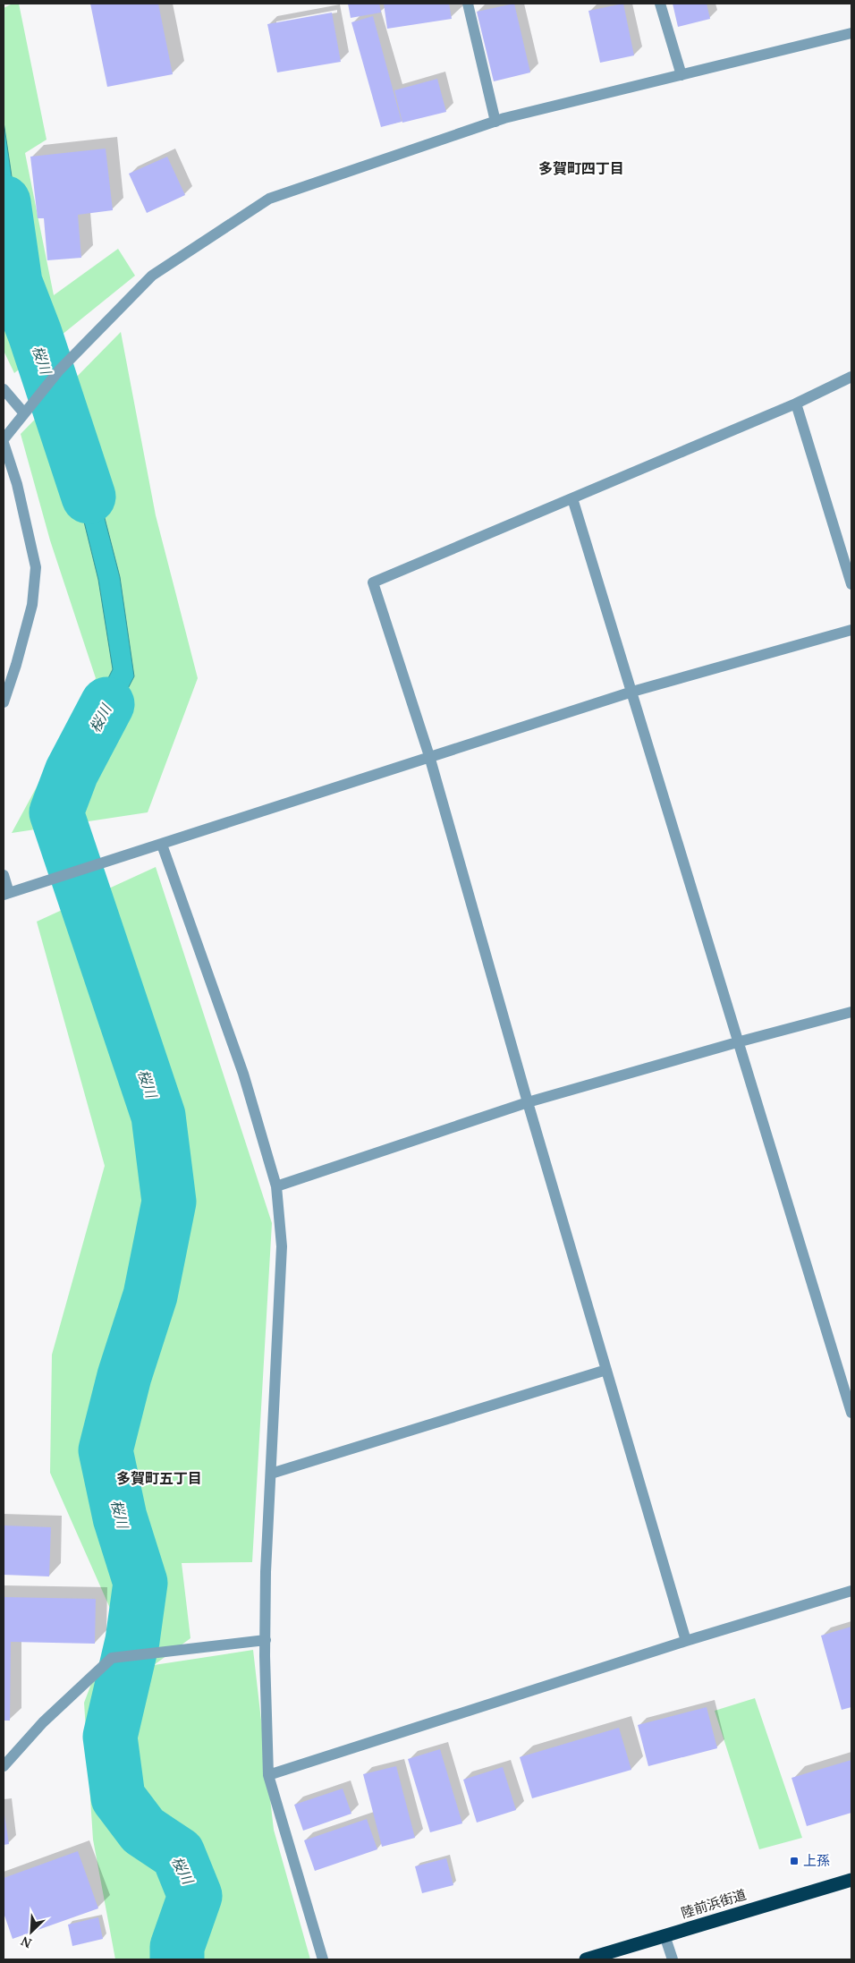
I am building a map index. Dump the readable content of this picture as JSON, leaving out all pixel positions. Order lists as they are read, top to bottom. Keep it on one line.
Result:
{"streets":{"highway":["陸前浜街道"]},"districts":["多賀町四丁目","多賀町五丁目"],"water":["桜川"],"places":{"transit":["上孫"]},"north":"bottom left"}
